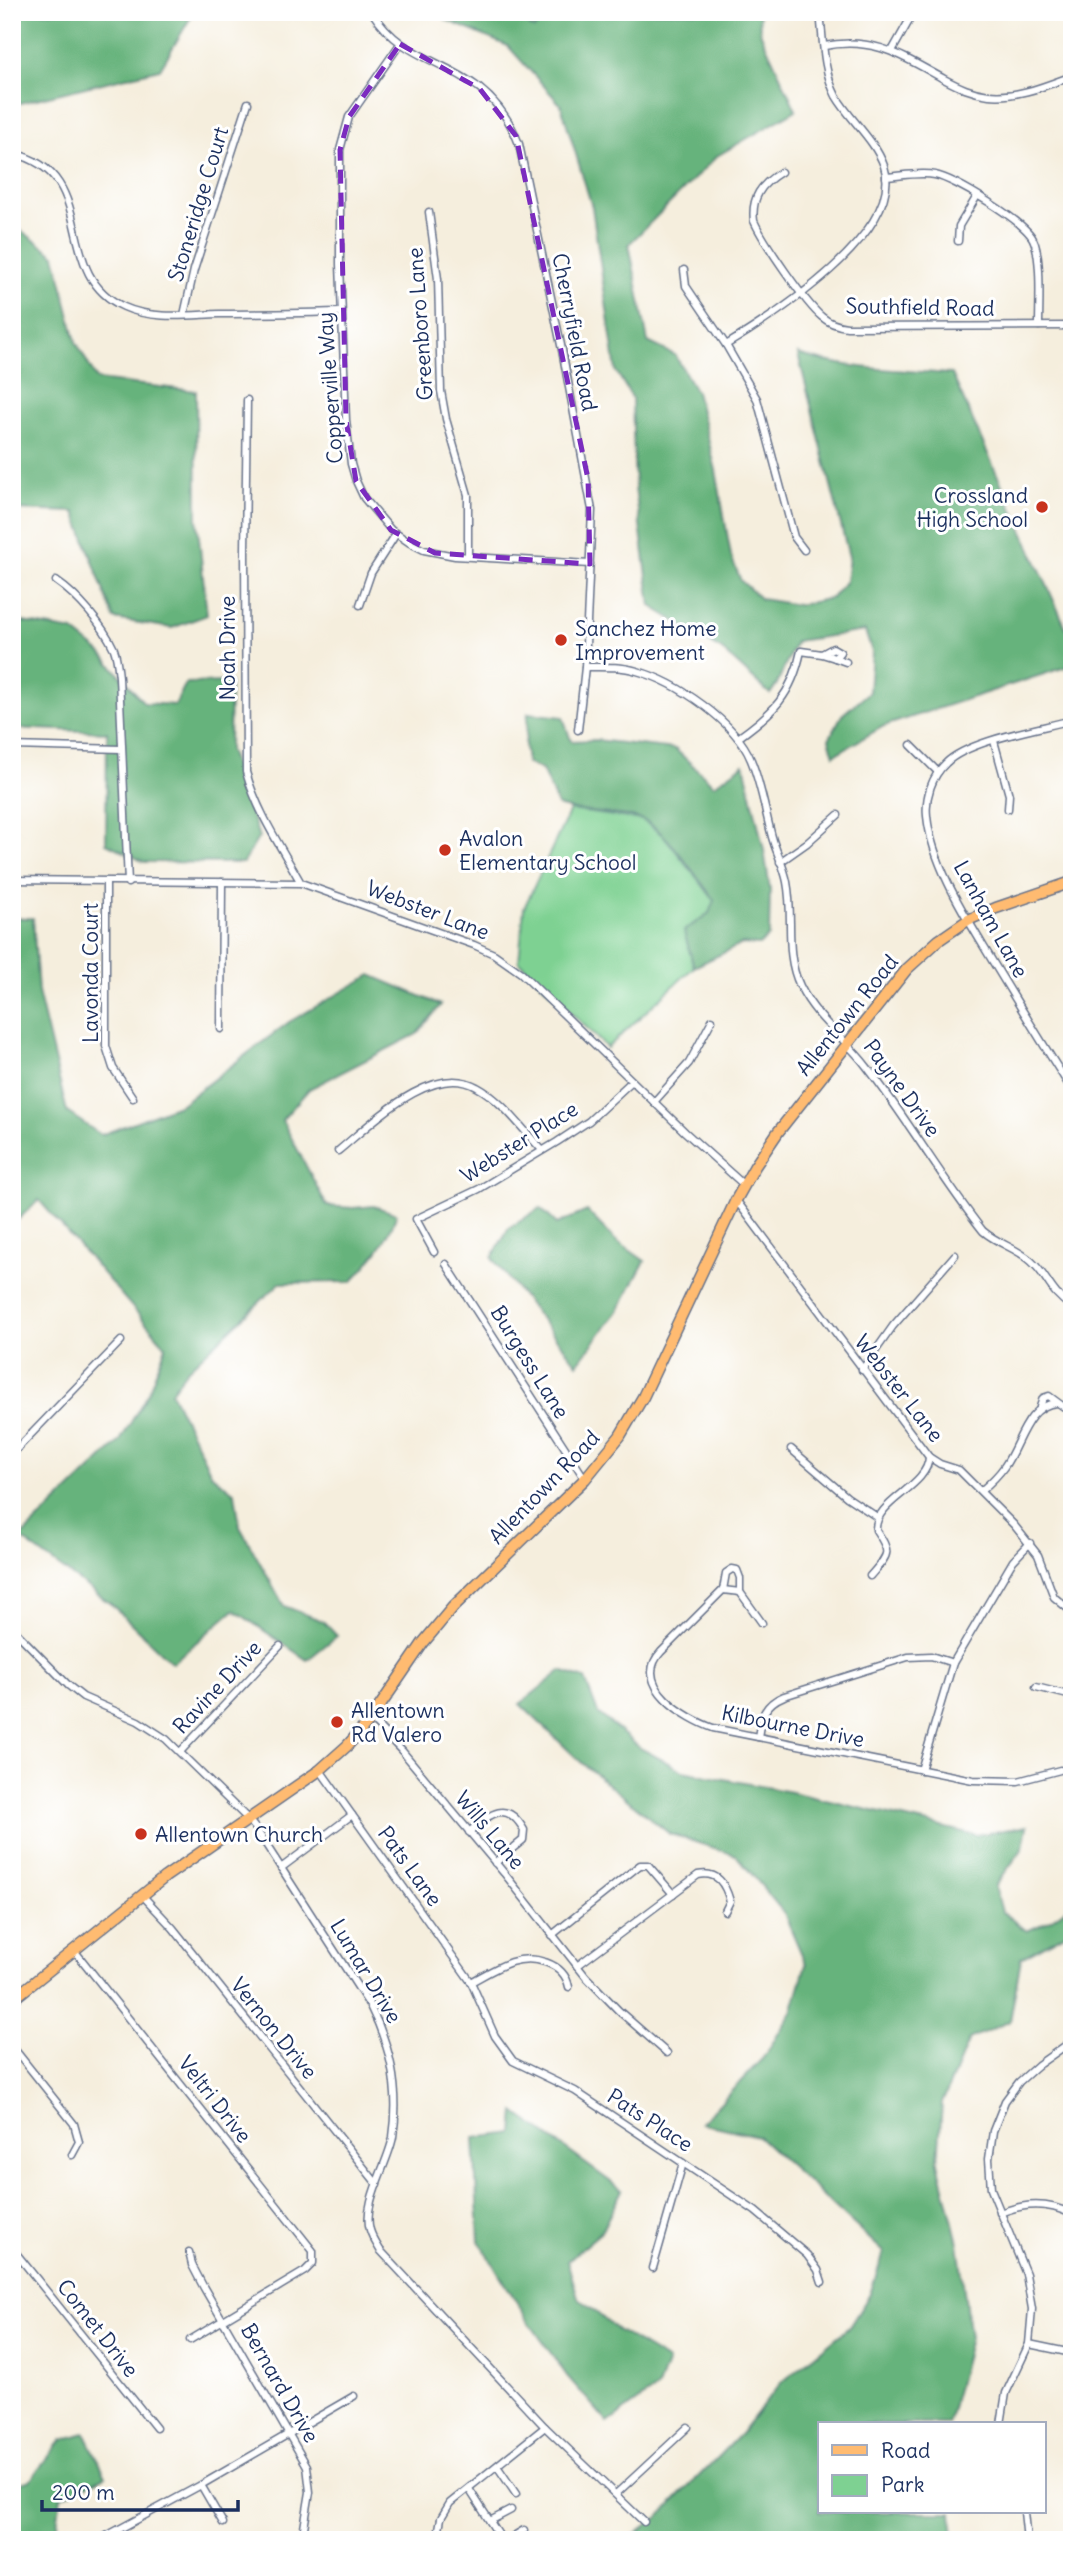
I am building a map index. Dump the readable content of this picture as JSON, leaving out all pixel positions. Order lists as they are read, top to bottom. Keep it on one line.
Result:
{"streets":{"main road":["Allentown Road"],"street":["Stoneridge Court","Southfield Road","Greenboro Lane","Cherryfield Road","Copperville Way","Noah Drive","Webster Lane","Lanham Lane","Lavonda Court","Payne Drive","Webster Place","Burgess Lane","Ravine Drive","Kilbourne Drive","Wills Lane","Pats Lane","Lumar Drive","Vernon Drive","Veltri Drive","Pats Place","Comet Drive","Bernard Drive"]},"crossings":[["Greenboro Lane","Copperville Way"],["Cherryfield Road","Copperville Way"],["Cherryfield Road","Payne Drive"],["Noah Drive","Webster Lane"],["Webster Lane","Lavonda Court"],["Webster Lane","Allentown Road"],["Webster Lane","Webster Place"],["Lanham Lane","Allentown Road"],["Allentown Road","Payne Drive"],["Allentown Road","Burgess Lane"],["Allentown Road","Wills Lane"],["Allentown Road","Pats Lane"],["Allentown Road","Lumar Drive"],["Allentown Road","Vernon Drive"],["Allentown Road","Veltri Drive"],["Ravine Drive","Lumar Drive"],["Pats Lane","Pats Place"],["Lumar Drive","Vernon Drive"],["Veltri Drive","Bernard Drive"]],"places":["Crossland High School","Sanchez Home Improvement","Avalon Elementary School","Allentown Rd Valero","Allentown Church"],"legend":["Road","Park"],"scale_bar":"200 m"}
